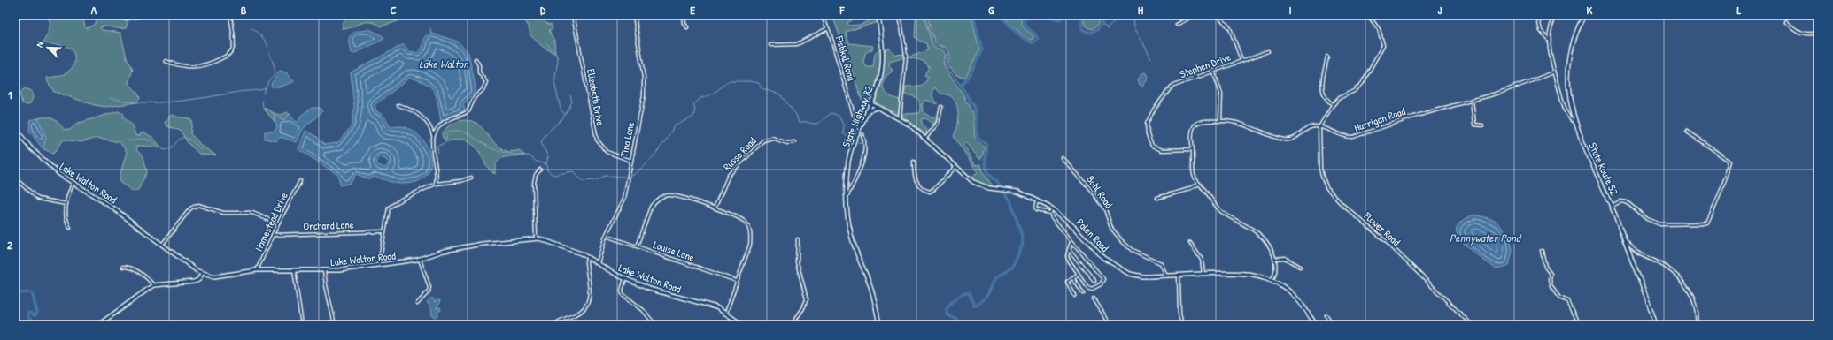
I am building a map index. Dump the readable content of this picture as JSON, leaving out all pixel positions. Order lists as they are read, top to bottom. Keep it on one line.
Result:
{"streets":{"street":["Fishkill Road","Stephen Drive","Elizabeth Drive","State Highway 82","Harrigan Road","Tina Lane","Russo Road","State Route 52","Lake Walton Road","Bohl Road","Homestead Drive","Orchard Lane","Flower Road","Palen Road","Louise Lane"]},"crossings":[["Fishkill Road","State Highway 82"],["Elizabeth Drive","Tina Lane"],["State Highway 82","Palen Road"],["Harrigan Road","Flower Road"],["Tina Lane","Lake Walton Road"],["Tina Lane","Louise Lane"],["Lake Walton Road","Homestead Drive"],["Bohl Road","Palen Road"],["Homestead Drive","Orchard Lane"]],"water":["Lake Walton","Pennywater Pond"],"north":"top left","grid":{"columns":["A","B","C","D","E","F","G","H","I","J","K","L"],"rows":["1","2"]}}
